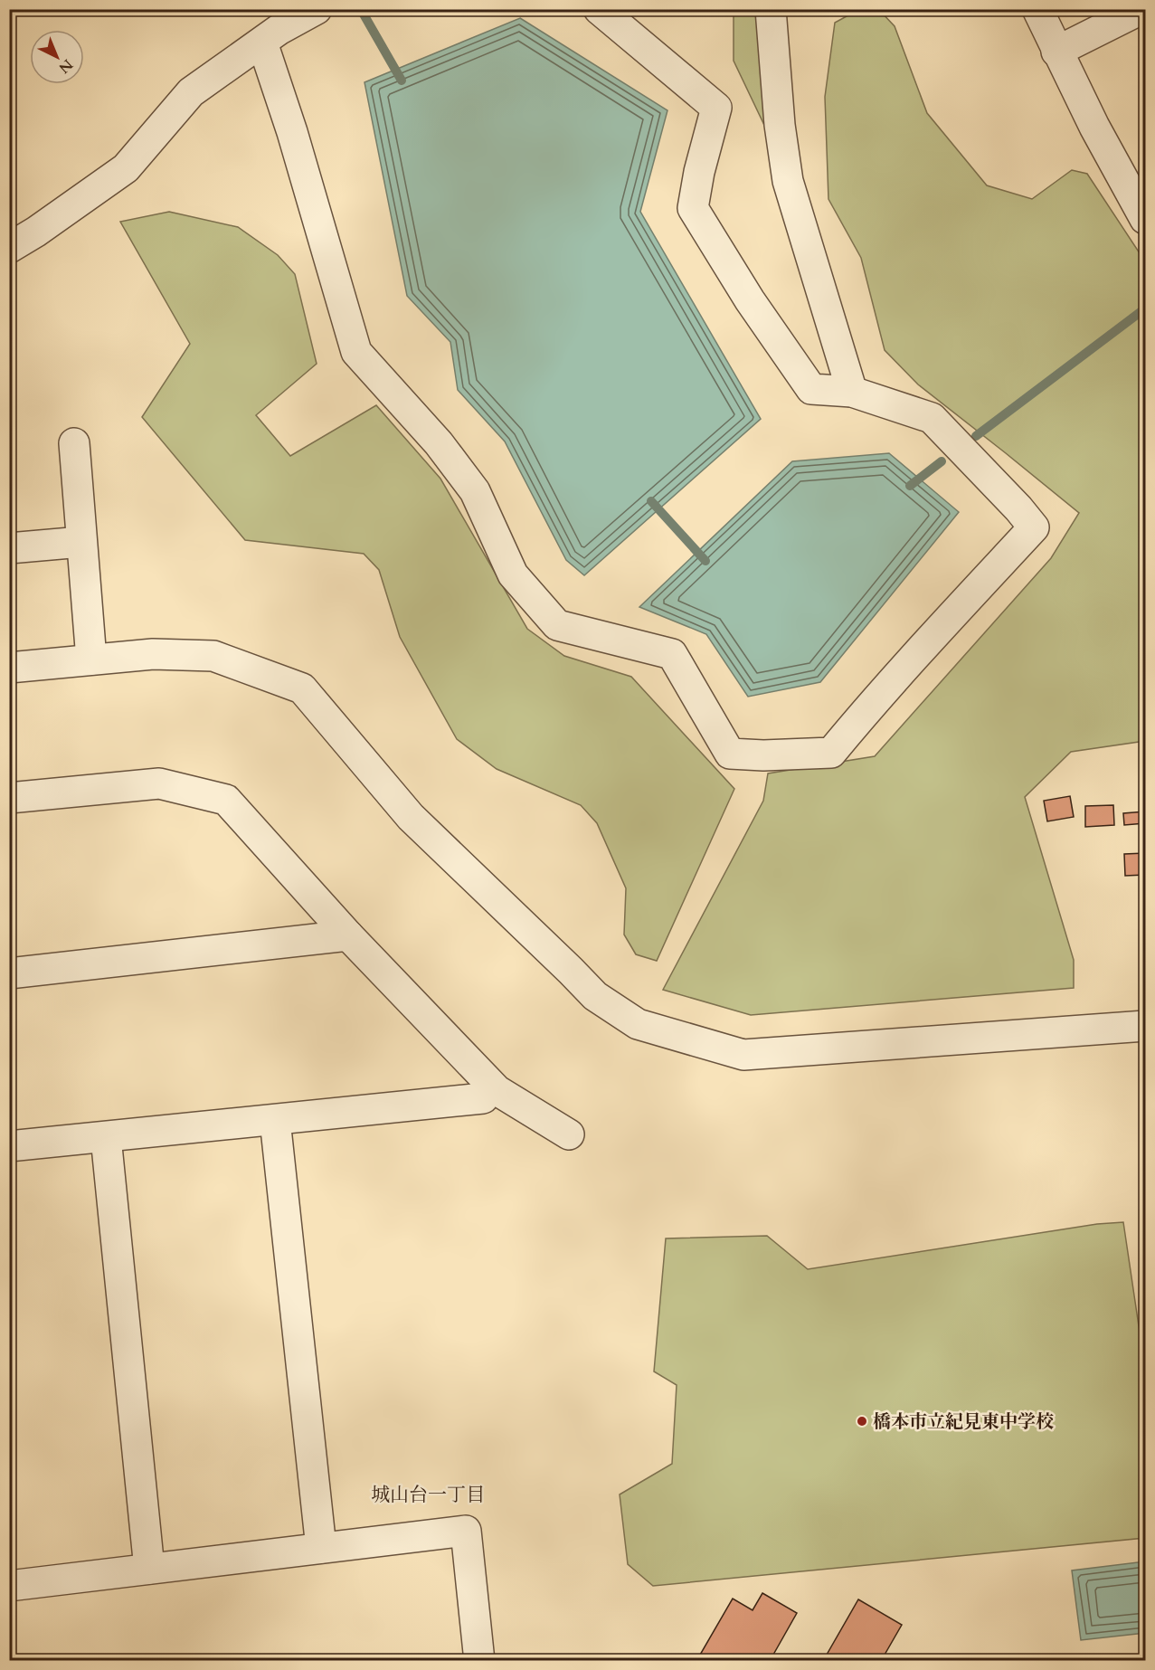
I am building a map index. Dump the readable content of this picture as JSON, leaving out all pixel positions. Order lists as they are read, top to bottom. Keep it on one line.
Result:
{"districts":["城山台一丁目"],"places":["橋本市立紀見東中学校"],"north":"bottom right"}
